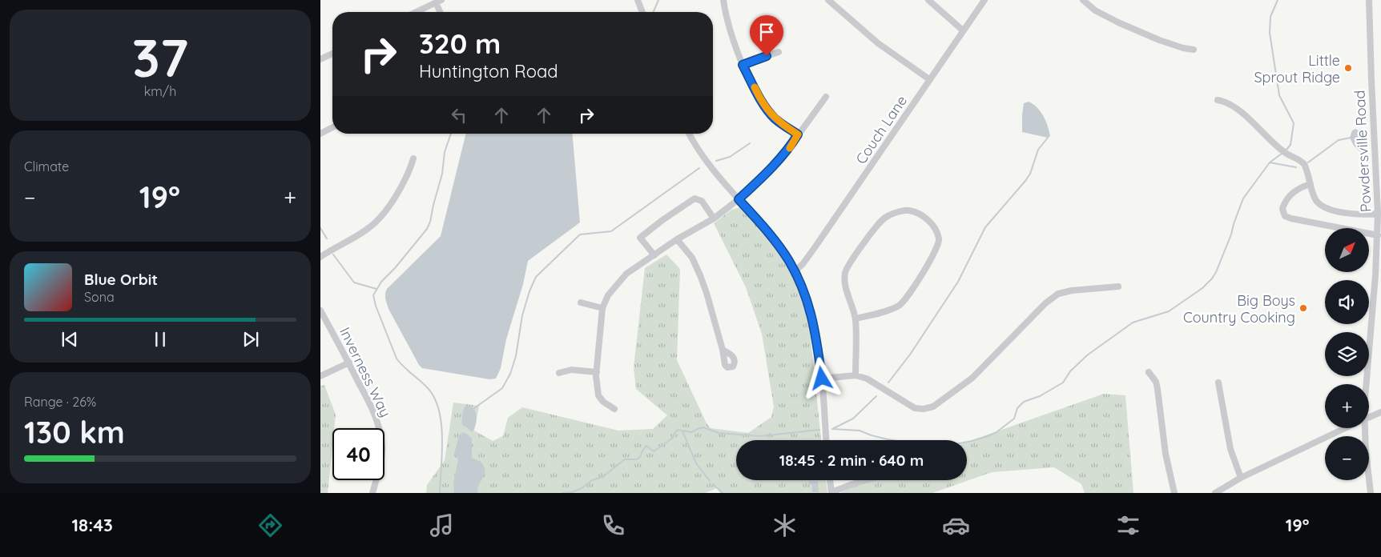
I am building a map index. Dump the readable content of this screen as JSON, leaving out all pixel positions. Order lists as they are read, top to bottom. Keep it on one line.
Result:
{"streets":{"street":["Couch Lane","Powdersville Road","Inverness Way"]},"places":["Little Sprout Ridge","Big Boys Country Cooking"],"north":"top right","page":{"tile":[["37","km/h"],"Climate",["Range · 26%","130 km"]],"turn":["320 m","Huntington Road"],"heat":["−","19°","+"],"map_buttons":["+","−"],"song":["Blue Orbit","Sona"],"limit":"40","trip":"18:45 · 2 min · 640 m","tabs":["18:43","19°"]}}
